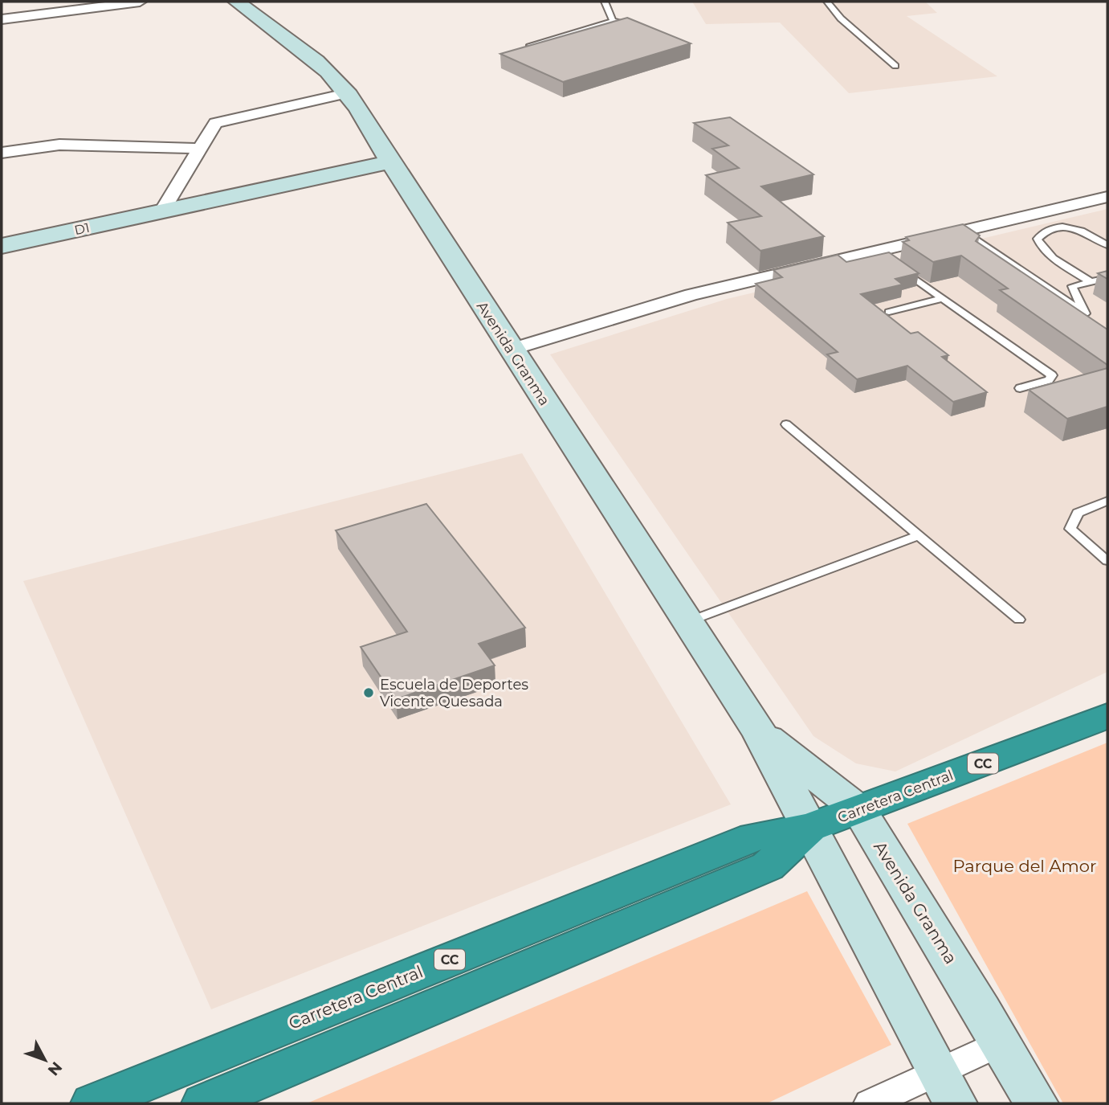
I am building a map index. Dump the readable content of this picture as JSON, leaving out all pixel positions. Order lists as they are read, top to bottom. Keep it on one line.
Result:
{"streets":{"highway":["CC","Carretera Central"],"main road":["D1","Avenida Granma"]},"crossings":[["D1","Avenida Granma"],["Avenida Granma","Carretera Central"]],"parks":["Parque del Amor"],"places":["Escuela de Deportes Vicente Quesada"],"north":"bottom right"}
